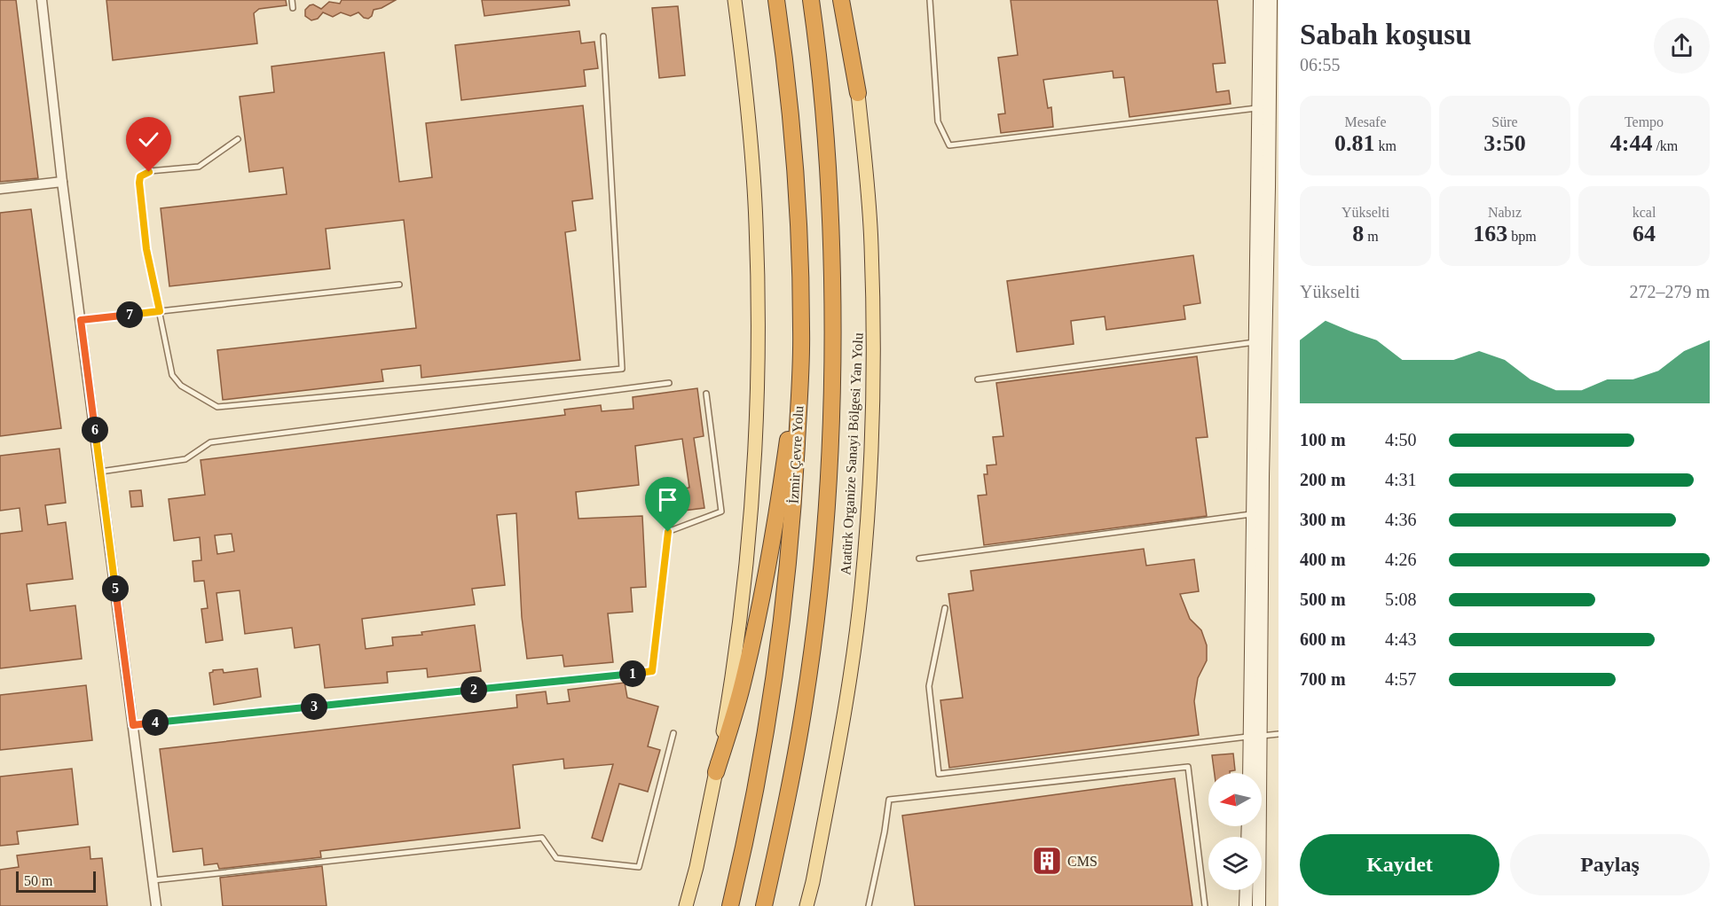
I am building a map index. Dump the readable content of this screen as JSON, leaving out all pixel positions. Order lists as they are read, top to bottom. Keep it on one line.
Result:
{"streets":{"highway":["İzmir Çevre Yolu"],"main road":["Atatürk Organize Sanayi Bölgesi Yan Yolu"]},"places":{"building":["CMS"]},"scale_bar":"50 m","north":"left","page":{"heading":["Sabah koşusu","06:55"],"stats":[["Mesafe","0.81 km"],["Süre","3:50"],["Tempo","4:44 /km"],["Yükselti","8 m"],["Nabız","163 bpm"],["kcal","64"]],"chart":["Yükselti","272–279 m"],"pins":["7","6","5","1","2","3","4"],"list":[{"name":"100 m","note":"4:50"},{"name":"200 m","note":"4:31"},{"name":"300 m","note":"4:36"},{"name":"400 m","note":"4:26"},{"name":"500 m","note":"5:08"},{"name":"600 m","note":"4:43"},{"name":"700 m","note":"4:57"}],"buttons":["Kaydet","Paylaş"],"scale":"50 m"}}
